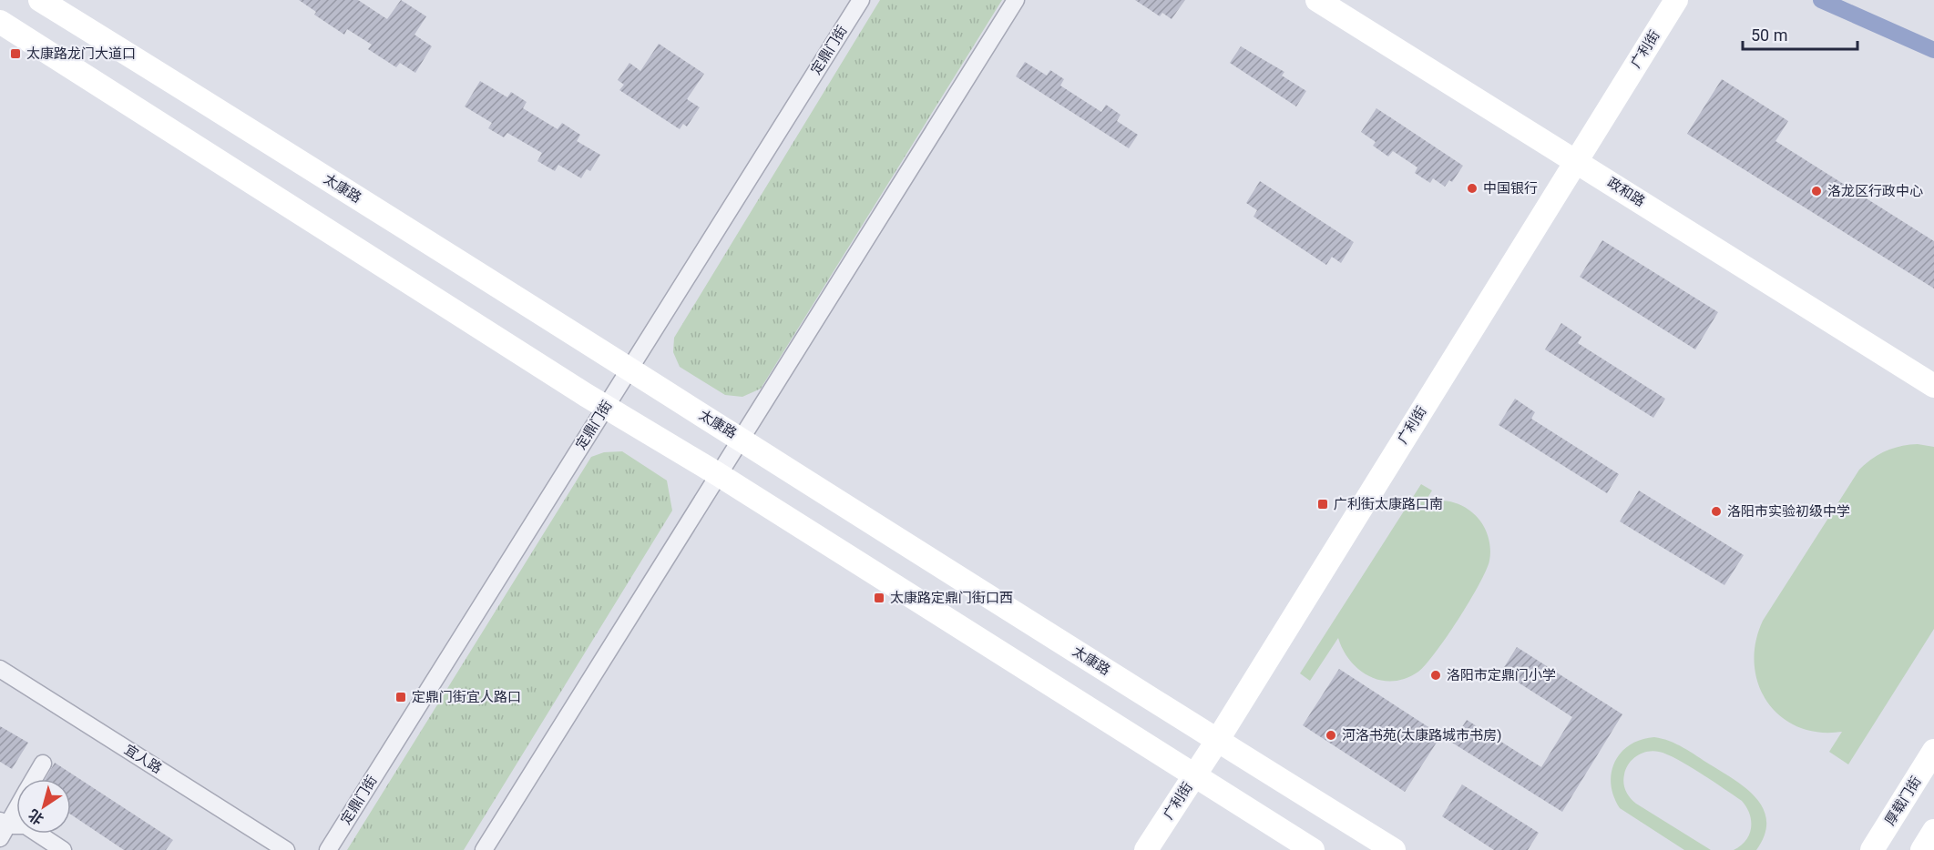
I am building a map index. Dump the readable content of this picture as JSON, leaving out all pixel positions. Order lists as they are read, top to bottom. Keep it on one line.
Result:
{"streets":{"main road":["广利街","太康路","政和路","厚载门街"],"street":["定鼎门街","宜人路"]},"crossings":[["广利街","太康路"],["广利街","政和路"],["定鼎门街","太康路"]],"places":{"transit":["太康路龙门大道口","广利街太康路口南","太康路定鼎门街口西","定鼎门街宜人路口"],"other":["中国银行","洛龙区行政中心","洛阳市实验初级中学","洛阳市定鼎门小学","河洛书苑(太康路城市书房)"]},"scale_bar":"50 m","north":"bottom left"}
